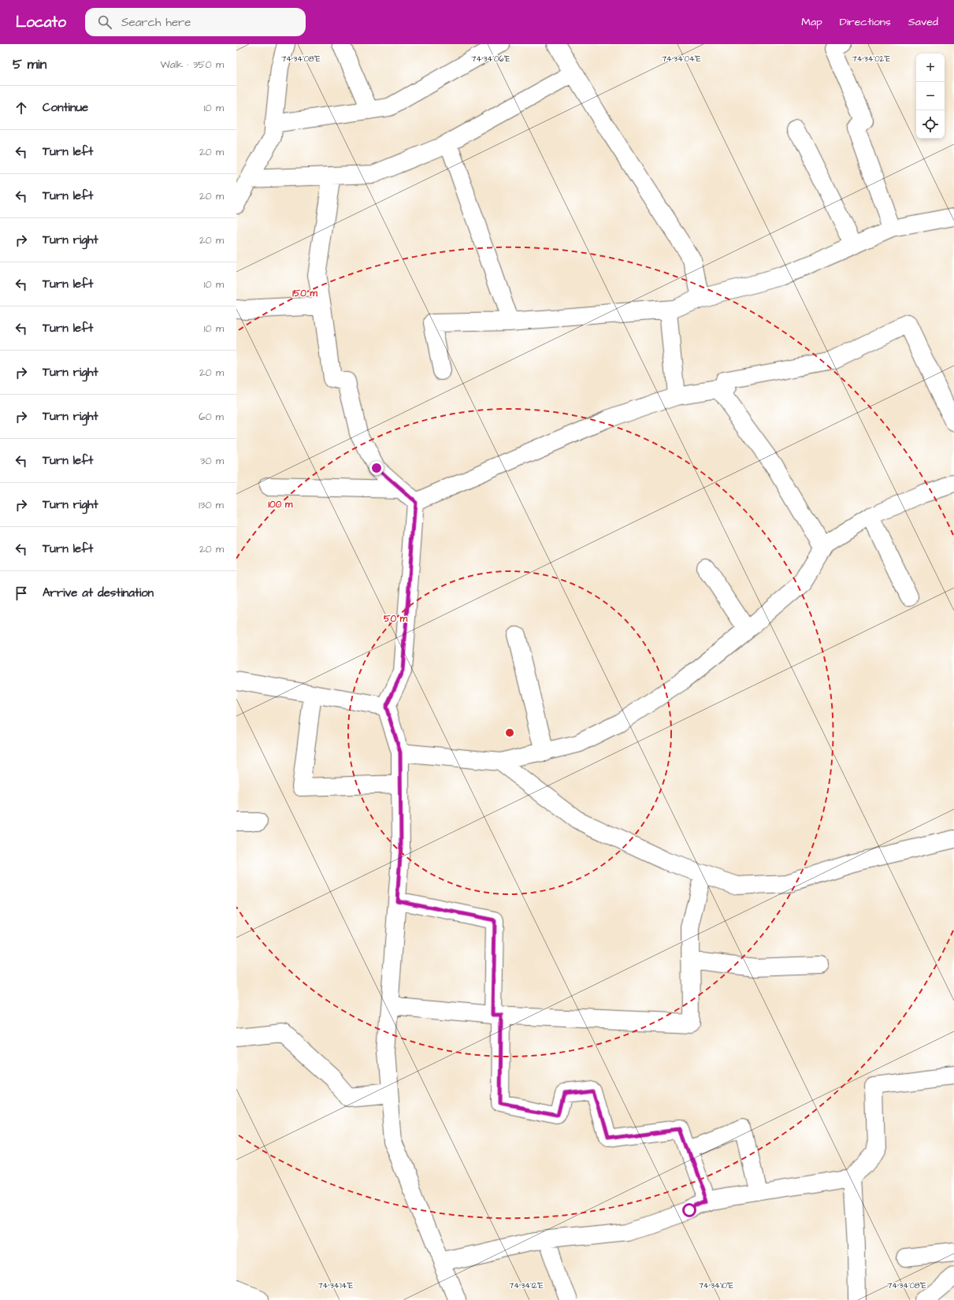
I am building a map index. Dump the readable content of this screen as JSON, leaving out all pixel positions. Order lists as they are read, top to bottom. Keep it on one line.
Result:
{"page":{"header":"Locato","search":"Search here","nav":["Map","Directions","Saved"],"heading":["5 min","Walk · 350 m"],"map_buttons":["+","−"],"list":[["Continue","10 m"],["Turn left","20 m"],["Turn left","20 m"],["Turn right","20 m"],["Turn left","10 m"],["Turn left","10 m"],["Turn right","20 m"],["Turn right","60 m"],["Turn left","30 m"],["Turn right","130 m"],["Turn left","20 m"],"Arrive at destination"]},"coordinates":["74°34'08\"E","74°34'06\"E","74°34'04\"E","74°34'02\"E","74°34'14\"E","74°34'12\"E","74°34'10\"E"],"rings":["150 m","100 m","50 m"]}
